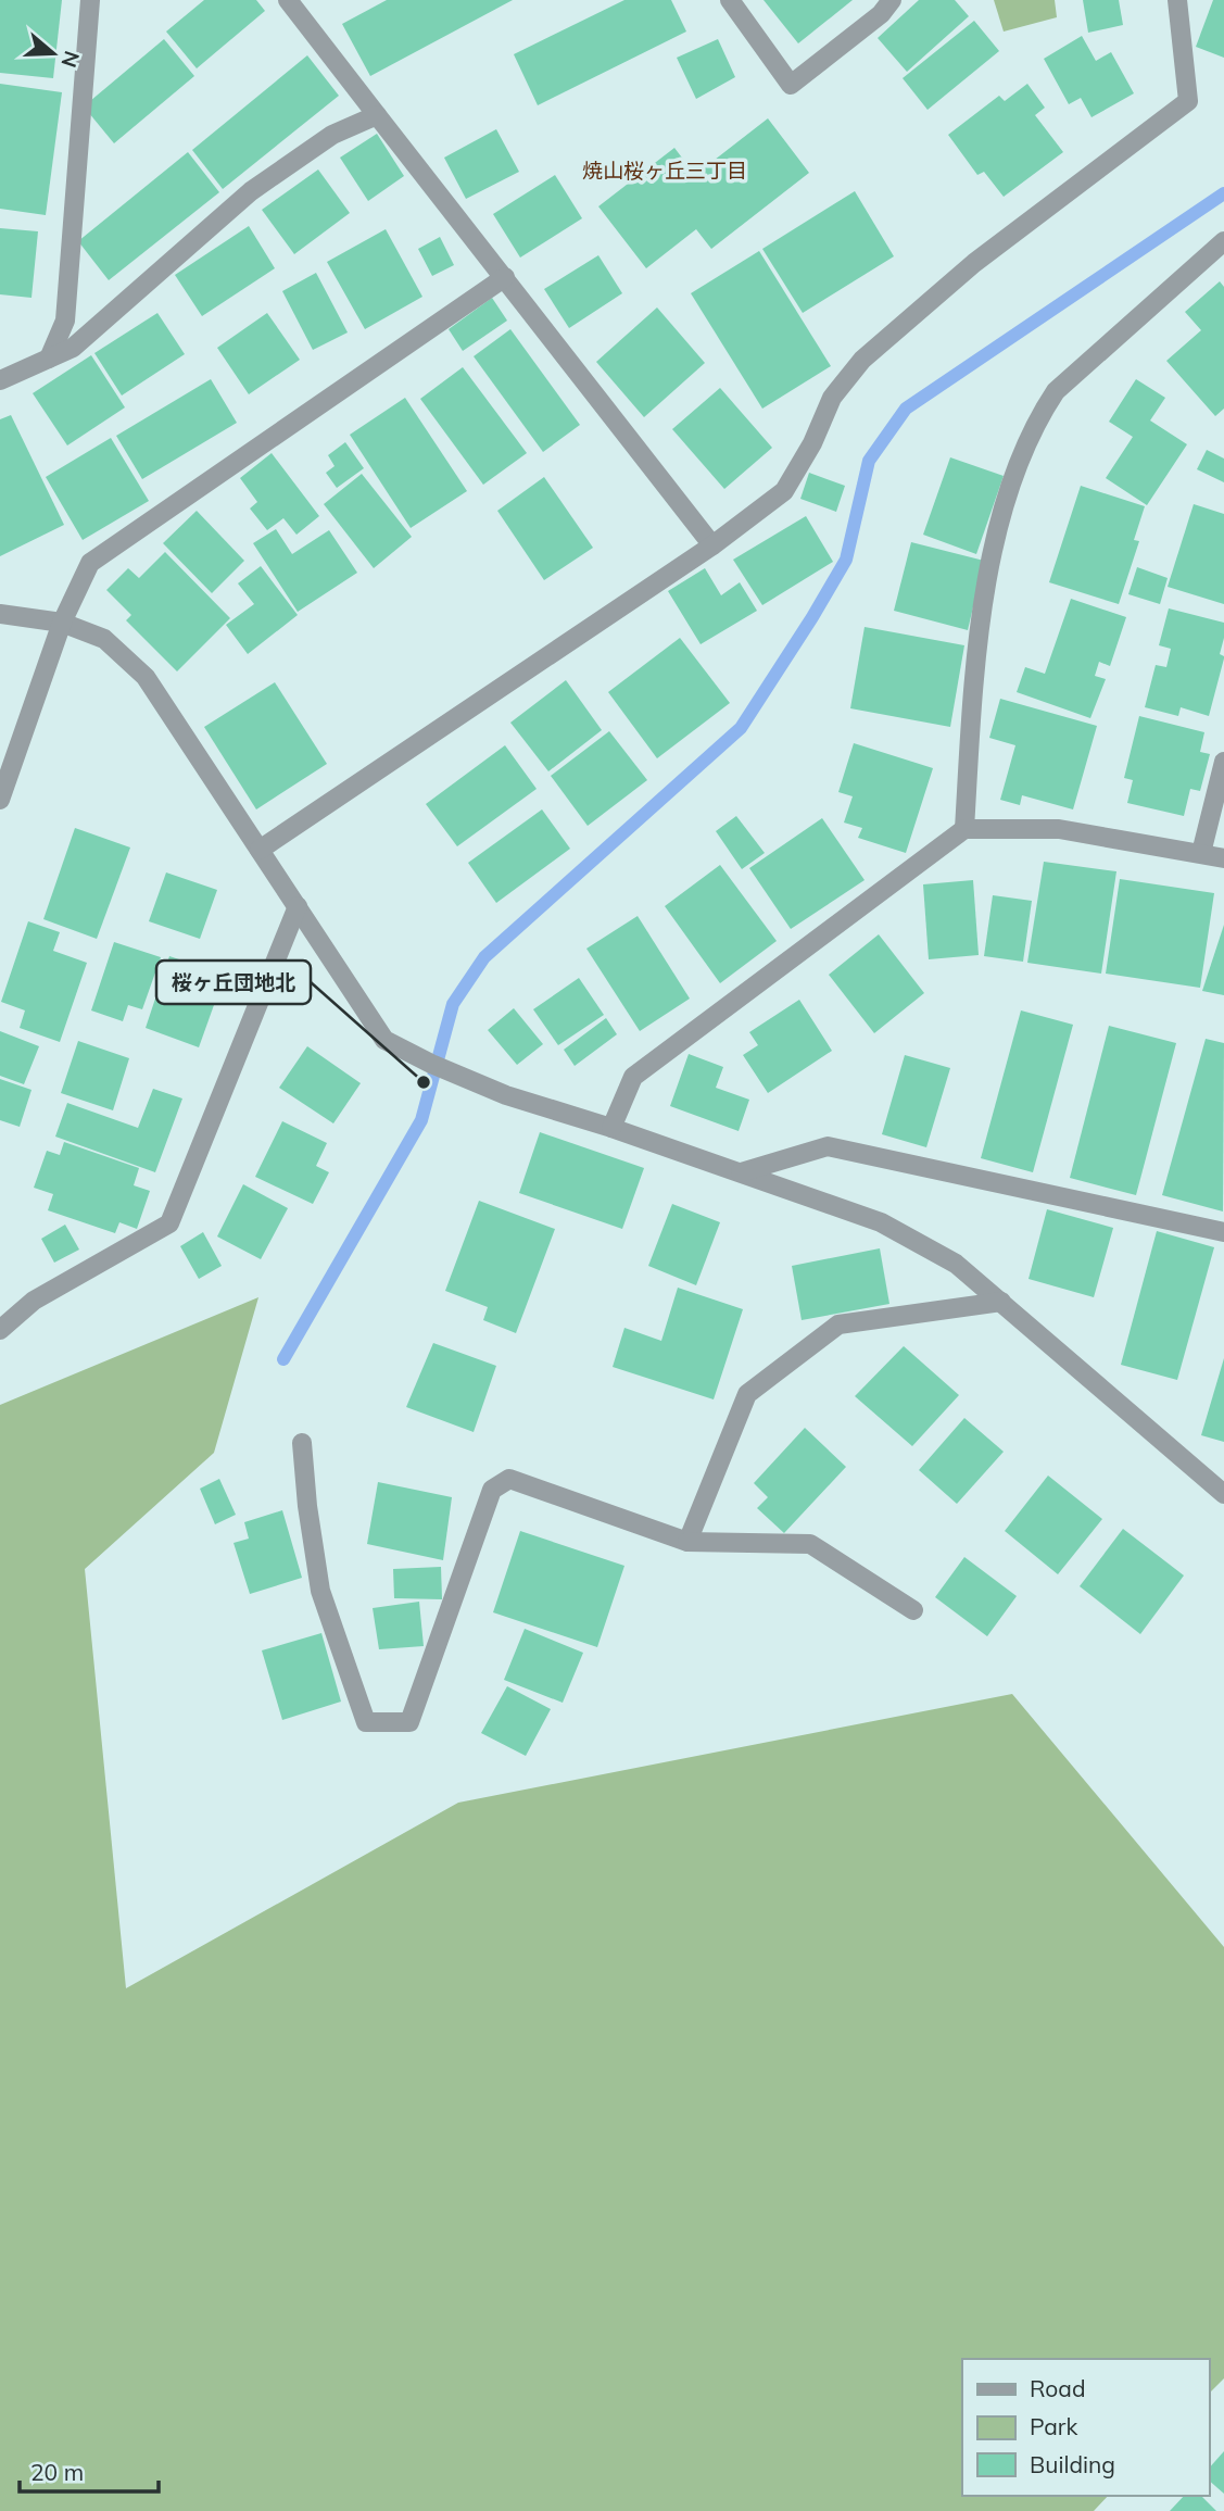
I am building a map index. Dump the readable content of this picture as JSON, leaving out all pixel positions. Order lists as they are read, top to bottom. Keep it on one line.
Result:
{"districts":["焼山桜ヶ丘三丁目"],"places":["桜ヶ丘団地北"],"legend":["Road","Park","Building"],"scale_bar":"20 m","north":"right"}
